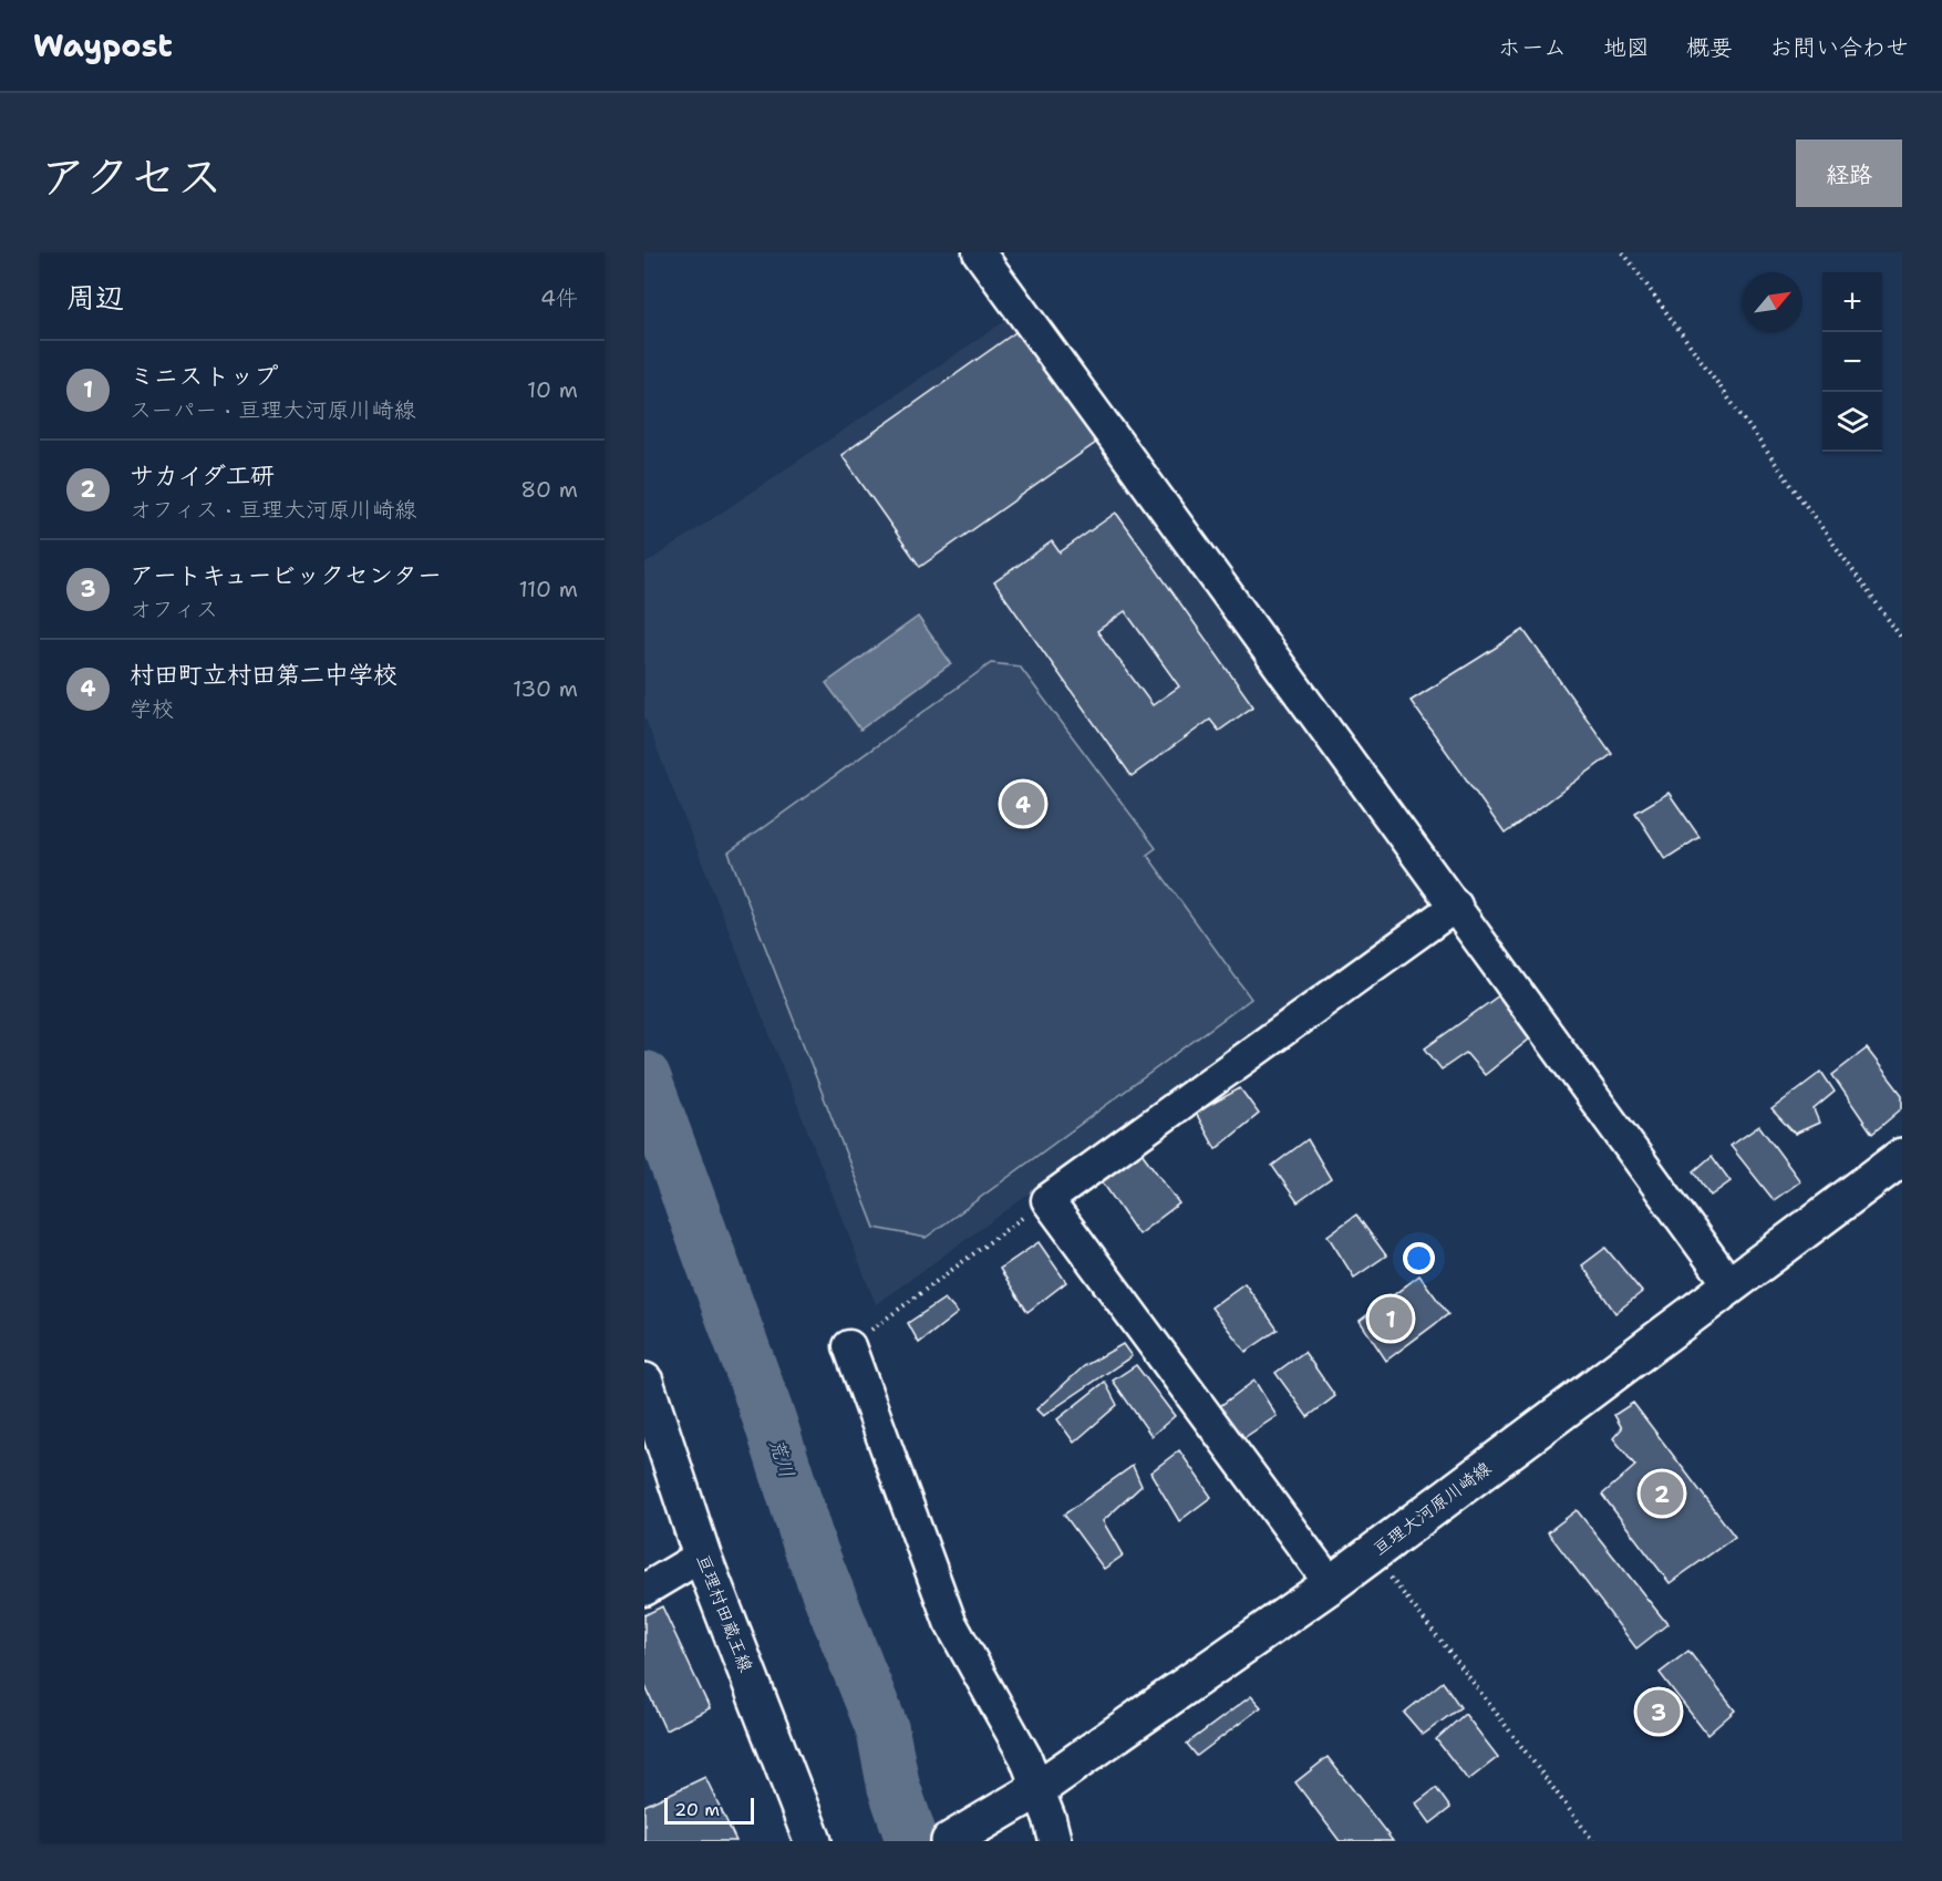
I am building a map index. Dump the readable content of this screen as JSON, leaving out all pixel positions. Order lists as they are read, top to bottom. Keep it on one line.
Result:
{"streets":{"main road":["亘理大河原川崎線","亘理村田蔵王線"]},"water":["荒川"],"scale_bar":"20 m","north":"top right","page":{"header":"Waypost","nav":["ホーム","地図","概要","お問い合わせ"],"title":"アクセス","buttons":"経路","heading":["周辺","4件"],"map_buttons":["+","−"],"list":[{"mark":"1","name":"ミニストップ","note":"スーパー · 亘理大河原川崎線","value":"10 m"},{"mark":"2","name":"サカイダ工研","note":"オフィス · 亘理大河原川崎線","value":"80 m"},{"mark":"3","name":"アートキュービックセンター","note":"オフィス","value":"110 m"},{"mark":"4","name":"村田町立村田第二中学校","note":"学校","value":"130 m"}],"pins":["4","1","2","3"],"scale":"20 m"}}
